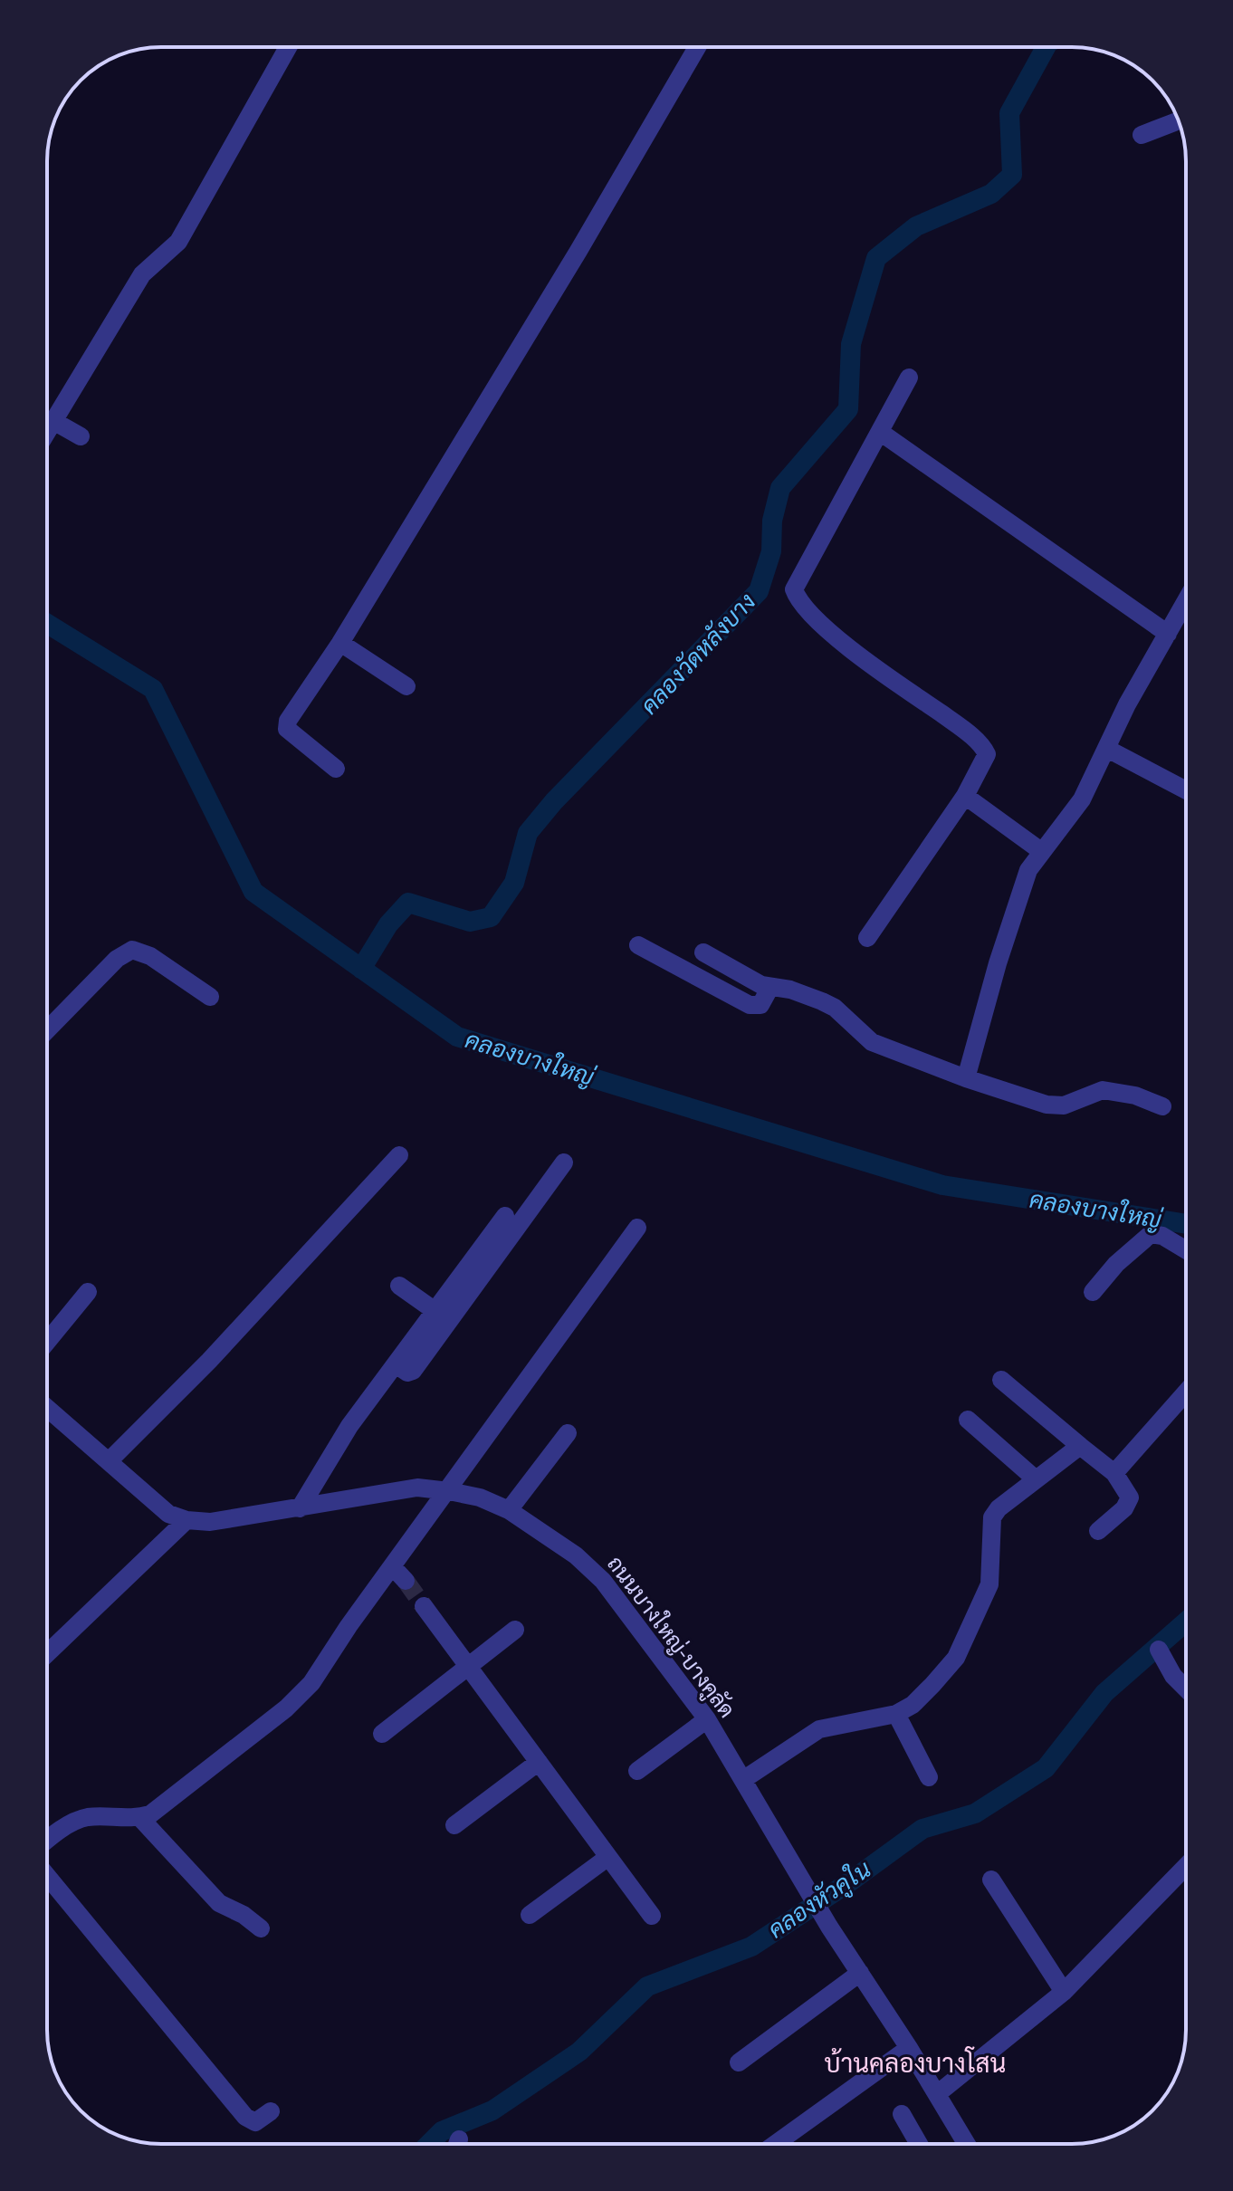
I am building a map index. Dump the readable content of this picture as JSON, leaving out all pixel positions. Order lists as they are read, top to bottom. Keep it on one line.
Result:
{"streets":{"street":["ถนนบางใหญ่-บางคูลัด"]},"districts":["บ้านคลองบางโสน"],"water":["คลองวัดหลังบาง","คลองบางใหญ่","คลองหัวคูใน"]}
